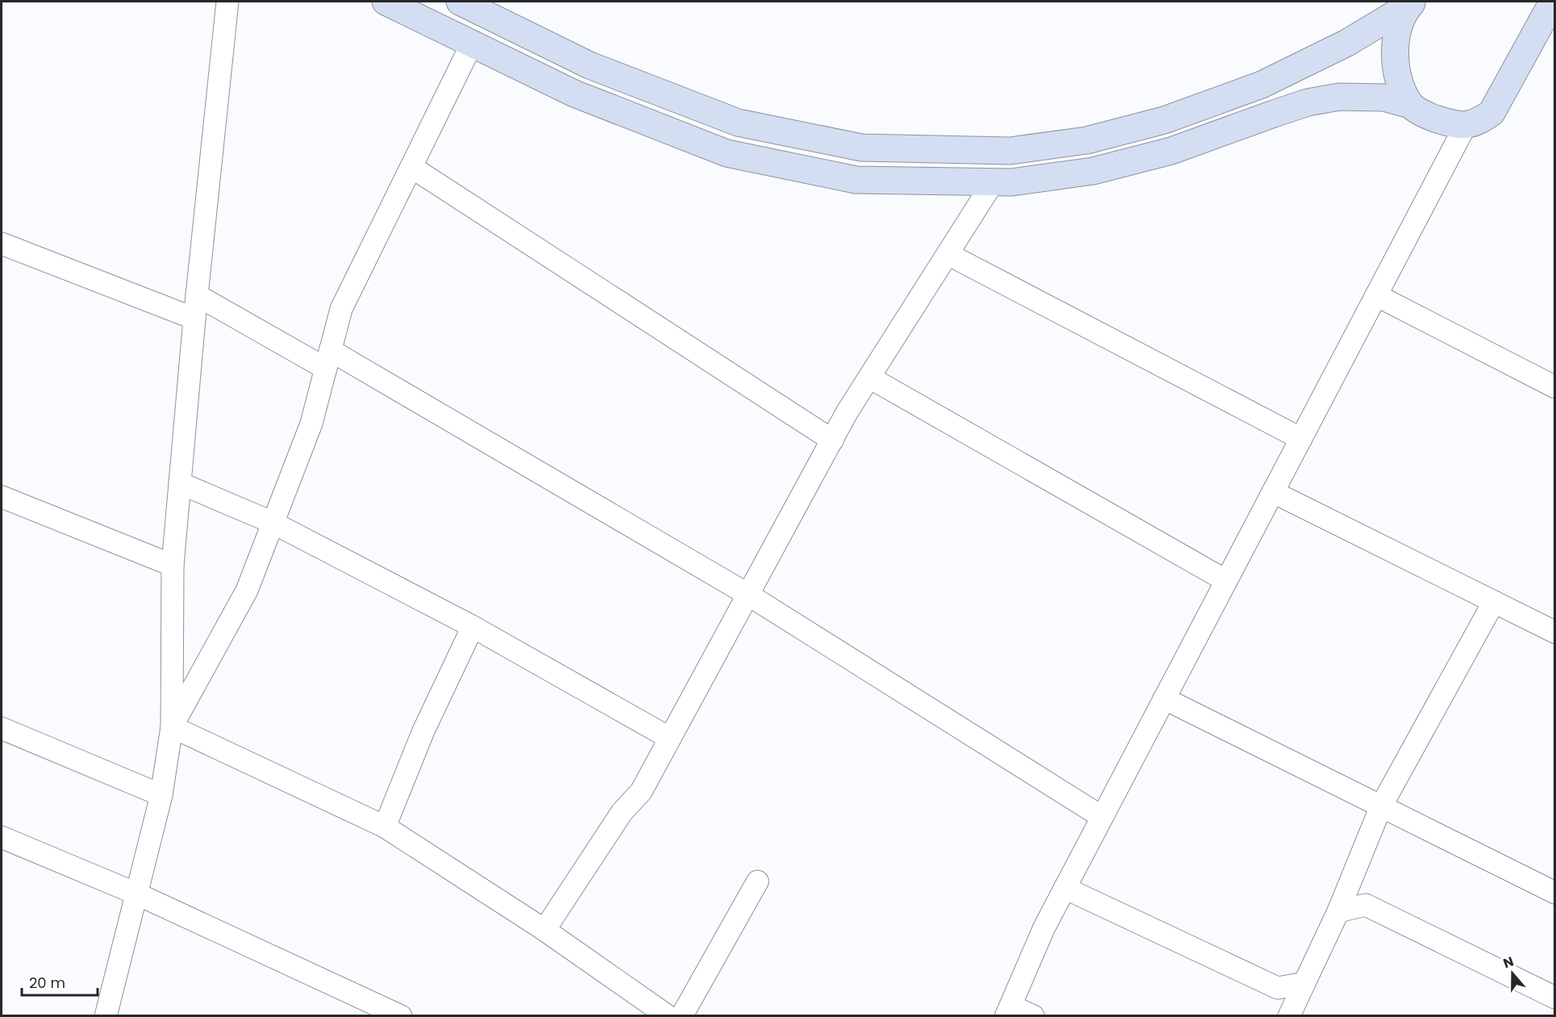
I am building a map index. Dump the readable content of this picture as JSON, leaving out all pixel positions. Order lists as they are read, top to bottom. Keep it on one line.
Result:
{"scale_bar":"20 m","north":"top"}
